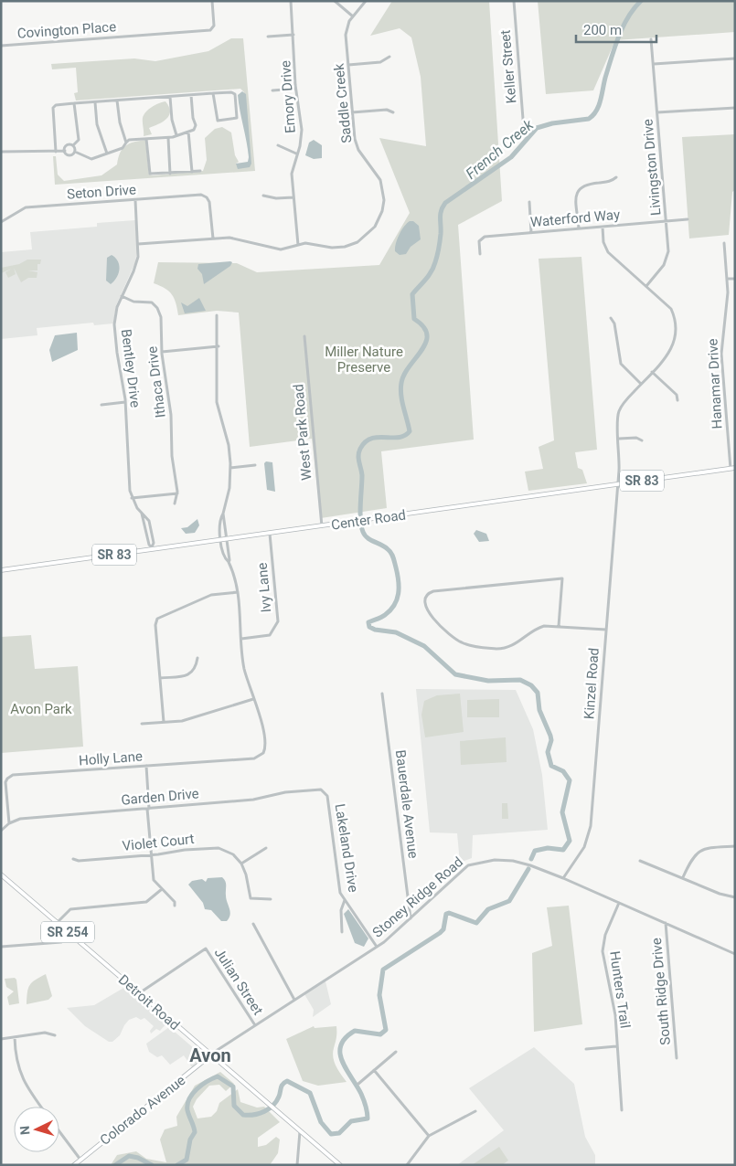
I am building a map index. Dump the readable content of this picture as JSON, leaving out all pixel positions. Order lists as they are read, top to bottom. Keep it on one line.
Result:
{"streets":{"main road":["SR 83","Center Road","SR 254","Detroit Road","Colorado Avenue"],"street":["Covington Place","Keller Street","Emory Drive","Saddle Creek","Livingston Drive","Seton Drive","Waterford Way","Bentley Drive","Ithaca Drive","Hanamar Drive","West Park Road","Ivy Lane","Kinzel Road","Holly Lane","Garden Drive","Bauerdale Avenue","Violet Court","Lakeland Drive","Stoney Ridge Road","Julian Street","Hunters Trail","South Ridge Drive"]},"crossings":[["Emory Drive","Saddle Creek"],["Saddle Creek","Seton Drive"],["Saddle Creek","Bentley Drive"],["Livingston Drive","Waterford Way"],["Livingston Drive","Kinzel Road"],["Seton Drive","Bentley Drive"],["Waterford Way","Kinzel Road"],["Bentley Drive","Ithaca Drive"],["Bentley Drive","Center Road"],["Hanamar Drive","Center Road"],["West Park Road","Center Road"],["Center Road","Ivy Lane"],["Center Road","Kinzel Road"],["Kinzel Road","Stoney Ridge Road"],["Holly Lane","Garden Drive"],["Garden Drive","Lakeland Drive"],["Bauerdale Avenue","Stoney Ridge Road"],["Lakeland Drive","Stoney Ridge Road"],["Stoney Ridge Road","Julian Street"],["Stoney Ridge Road","Hunters Trail"],["Stoney Ridge Road","South Ridge Drive"],["Stoney Ridge Road","Detroit Road"],["Stoney Ridge Road","Colorado Avenue"],["Julian Street","Detroit Road"],["Detroit Road","Colorado Avenue"]],"districts":["Avon"],"water":["French Creek"],"parks":["Miller Nature Preserve","Avon Park"],"scale_bar":"200 m","north":"left"}
